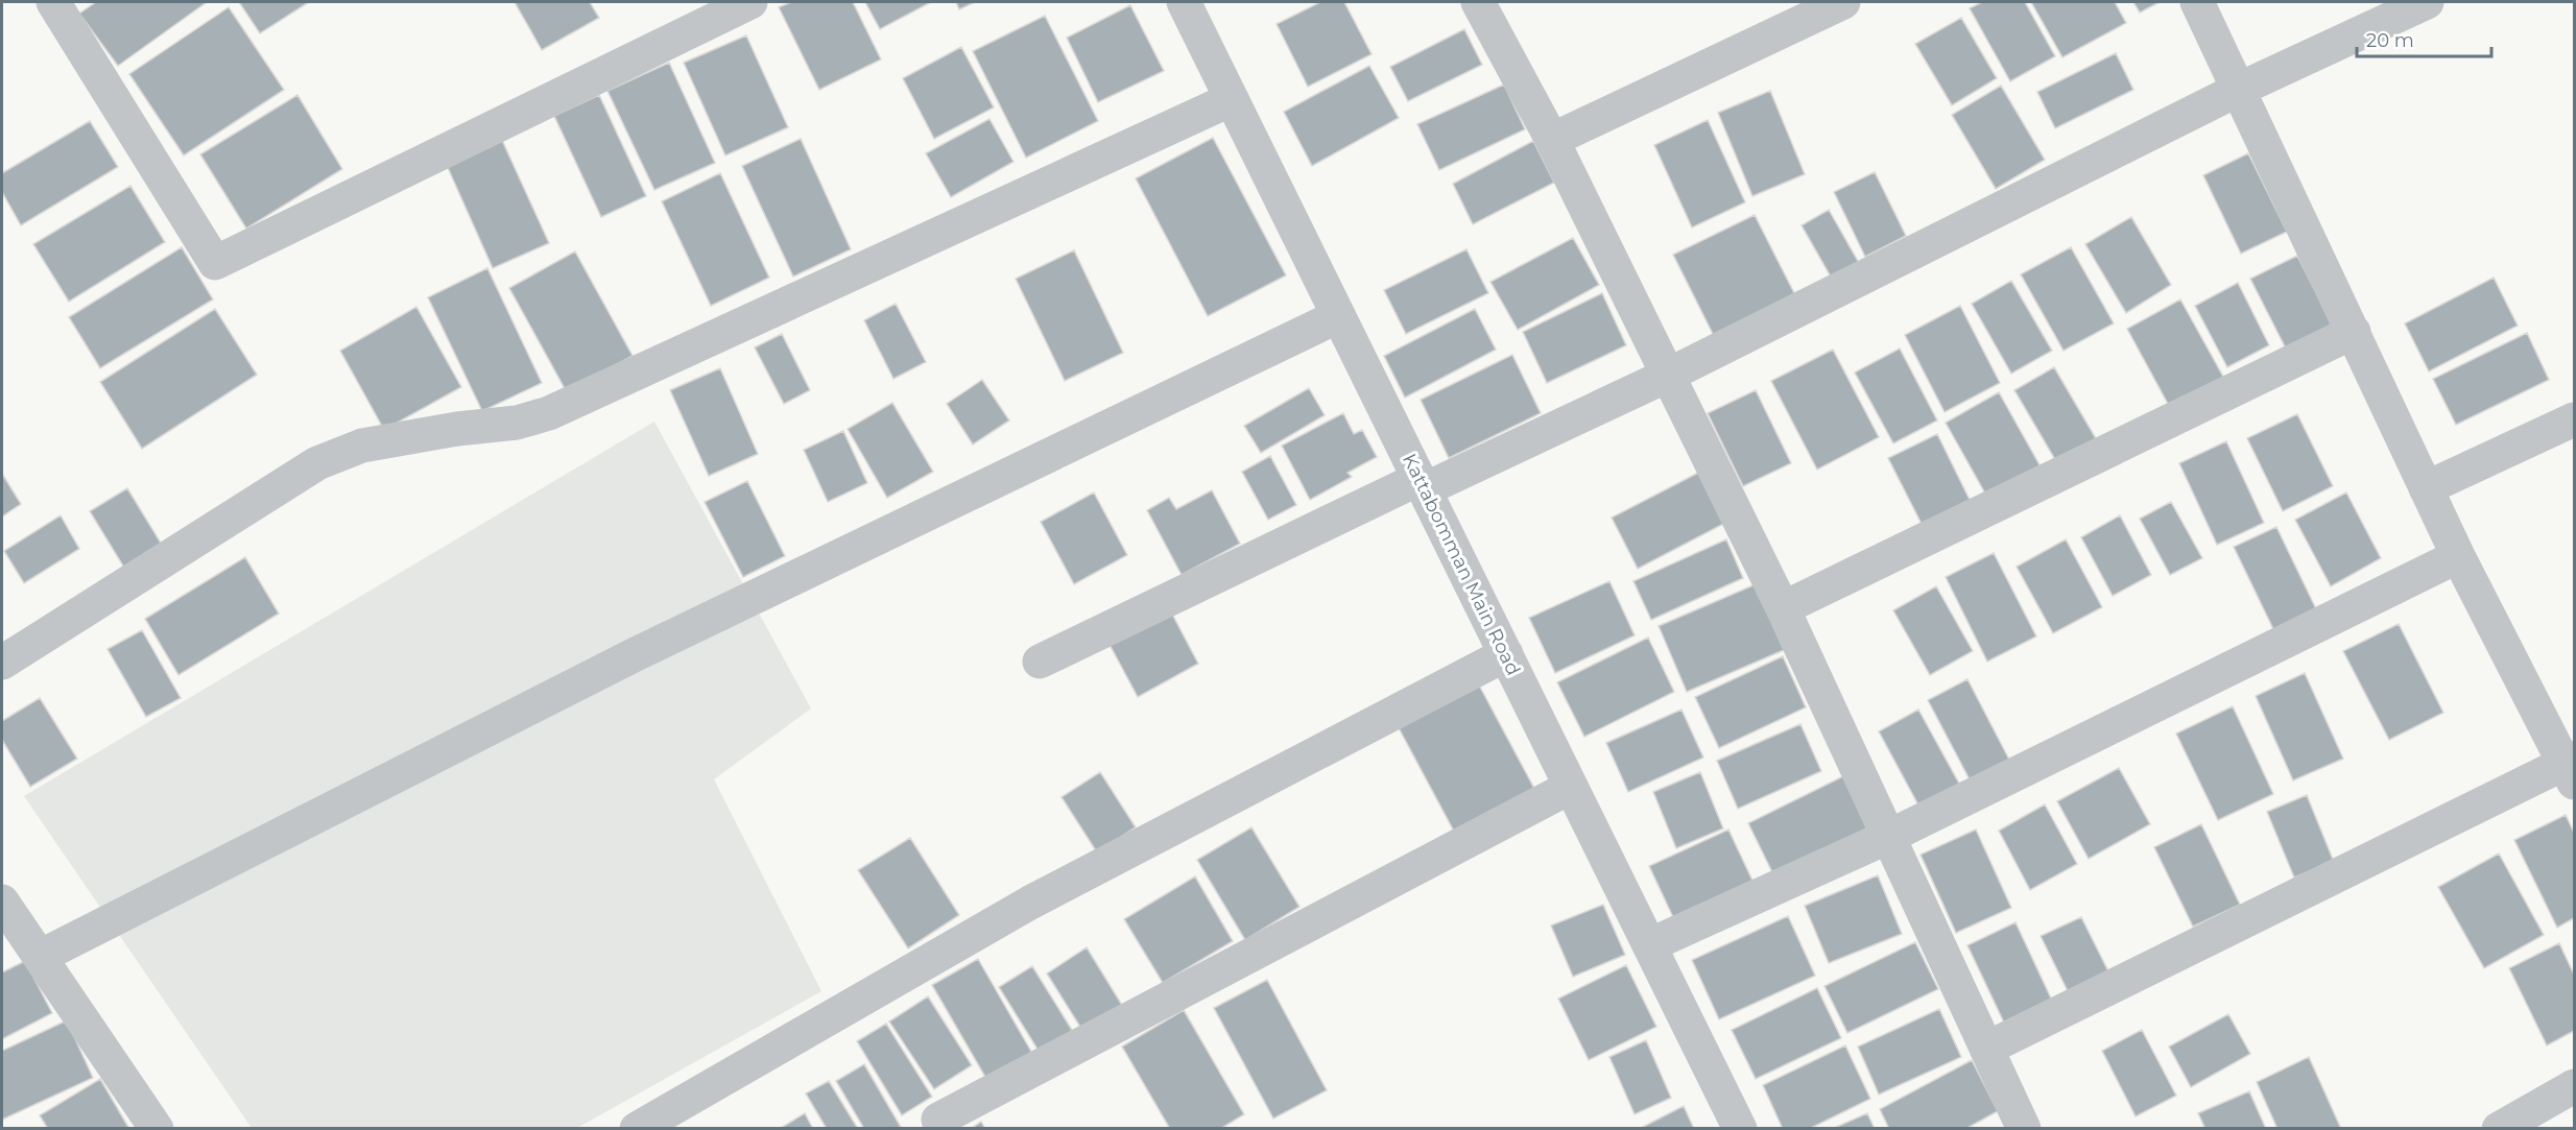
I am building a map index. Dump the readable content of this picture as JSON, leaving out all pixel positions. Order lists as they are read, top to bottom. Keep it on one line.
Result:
{"streets":{"street":["Kattabomman Main Road"]},"scale_bar":"20 m"}
